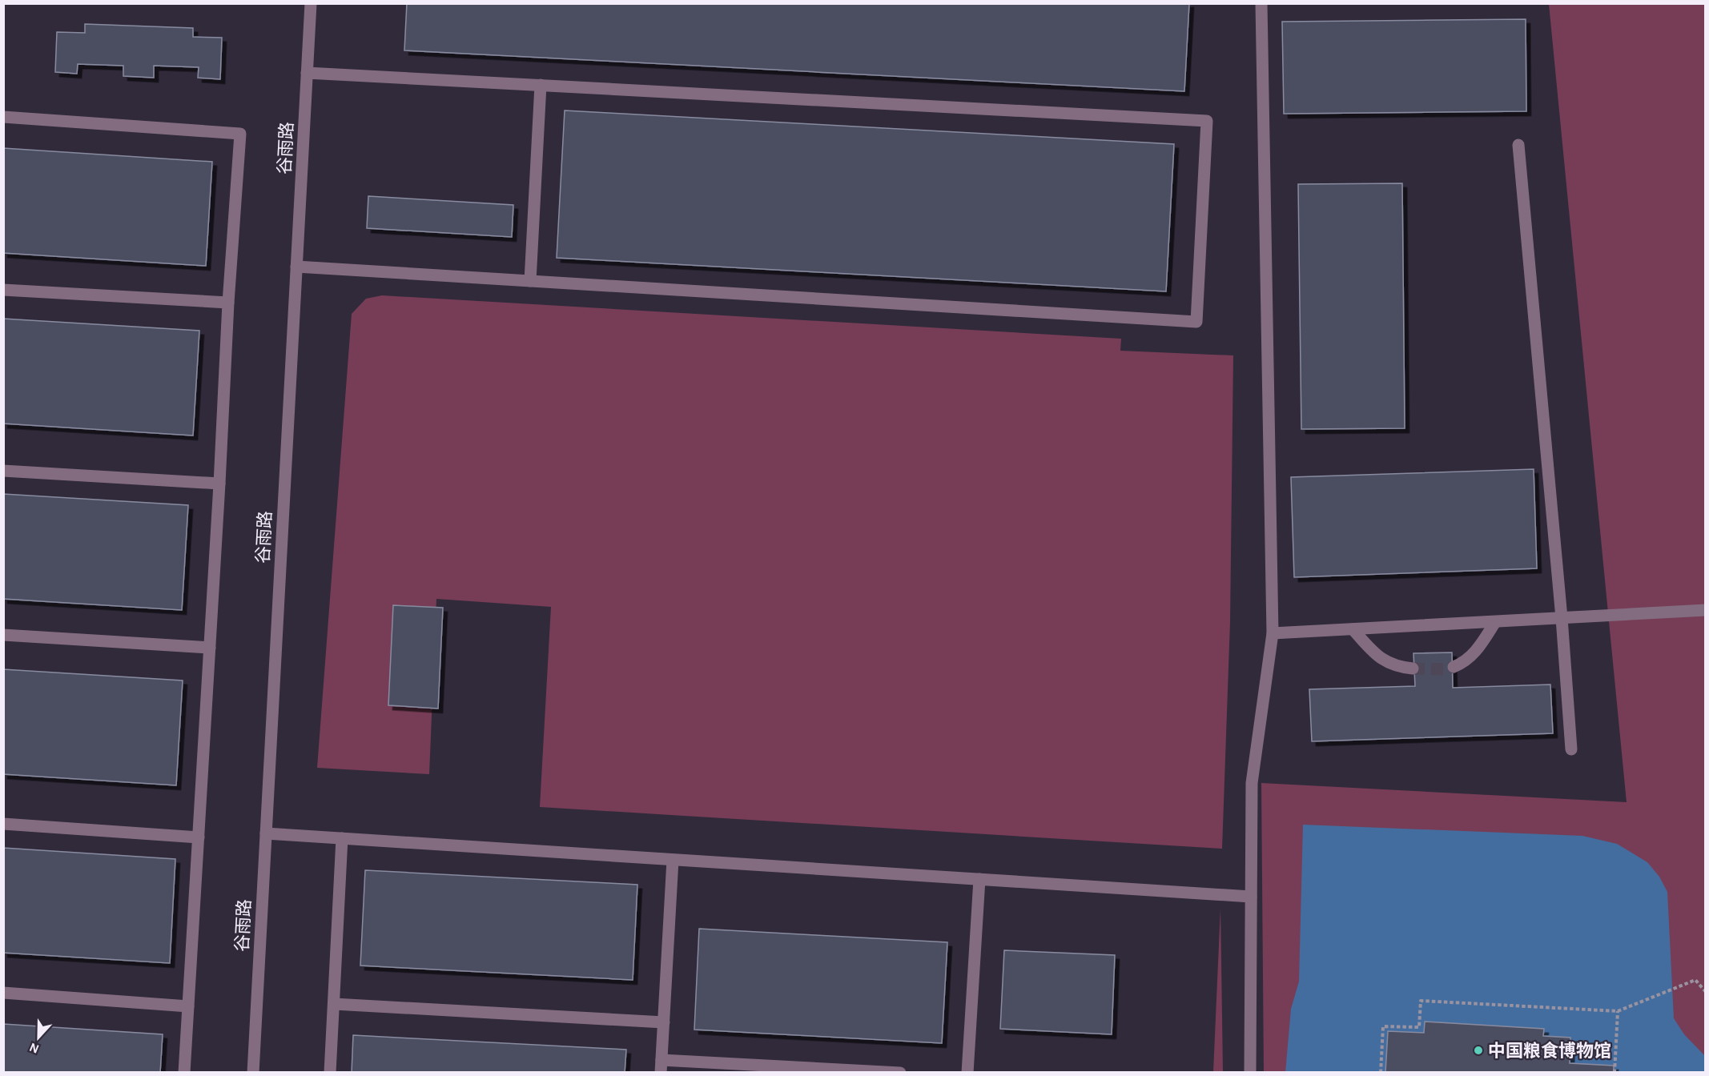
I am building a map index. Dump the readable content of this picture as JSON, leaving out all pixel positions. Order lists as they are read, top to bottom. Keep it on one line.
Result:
{"streets":{"street":["谷雨路"]},"places":["中国粮食博物馆"],"north":"bottom"}
